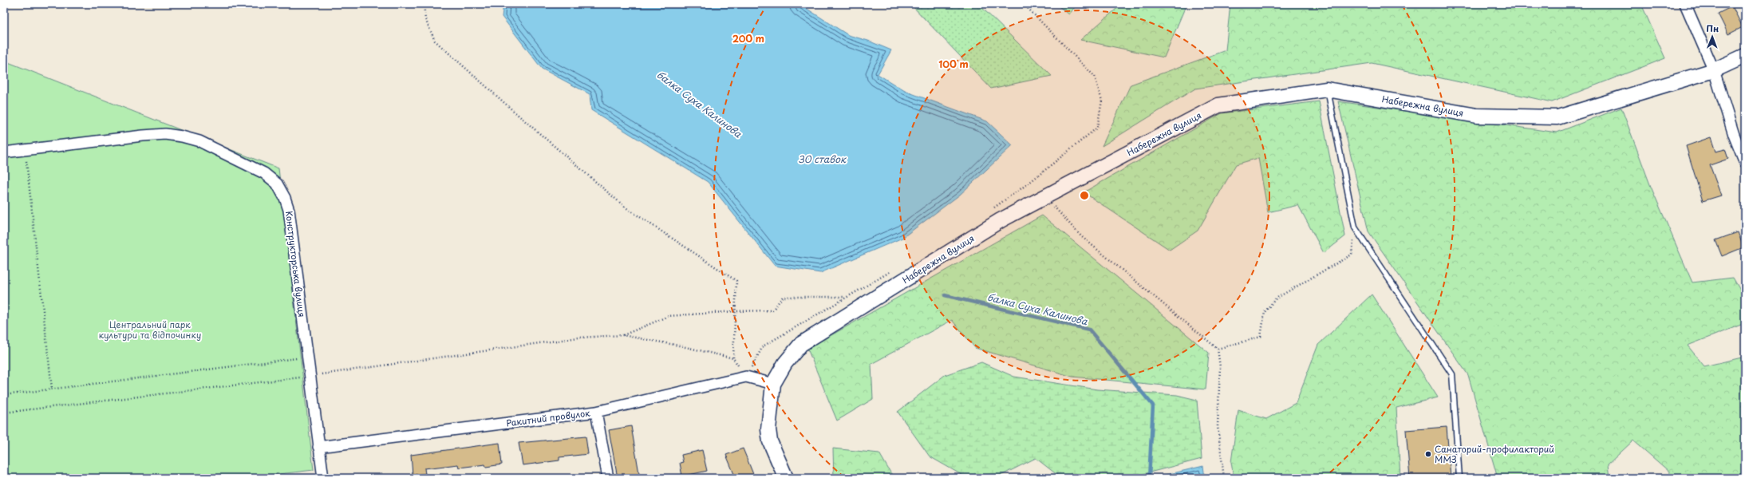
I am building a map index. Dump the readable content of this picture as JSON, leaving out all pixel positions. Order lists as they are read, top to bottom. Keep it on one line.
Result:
{"streets":{"street":["Набережна вулиця","Конструкторська вулиця","Ракитний провулок"]},"crossings":[["Набережна вулиця","Ракитний провулок"],["Конструкторська вулиця","Ракитний провулок"]],"water":["балка Суха Калинова","30 ставок"],"parks":["Центральний парк культури та відпочинку"],"places":["Санаторий-профилакторий ММЗ"],"north":"top","rings":["200 m","100 m"]}
